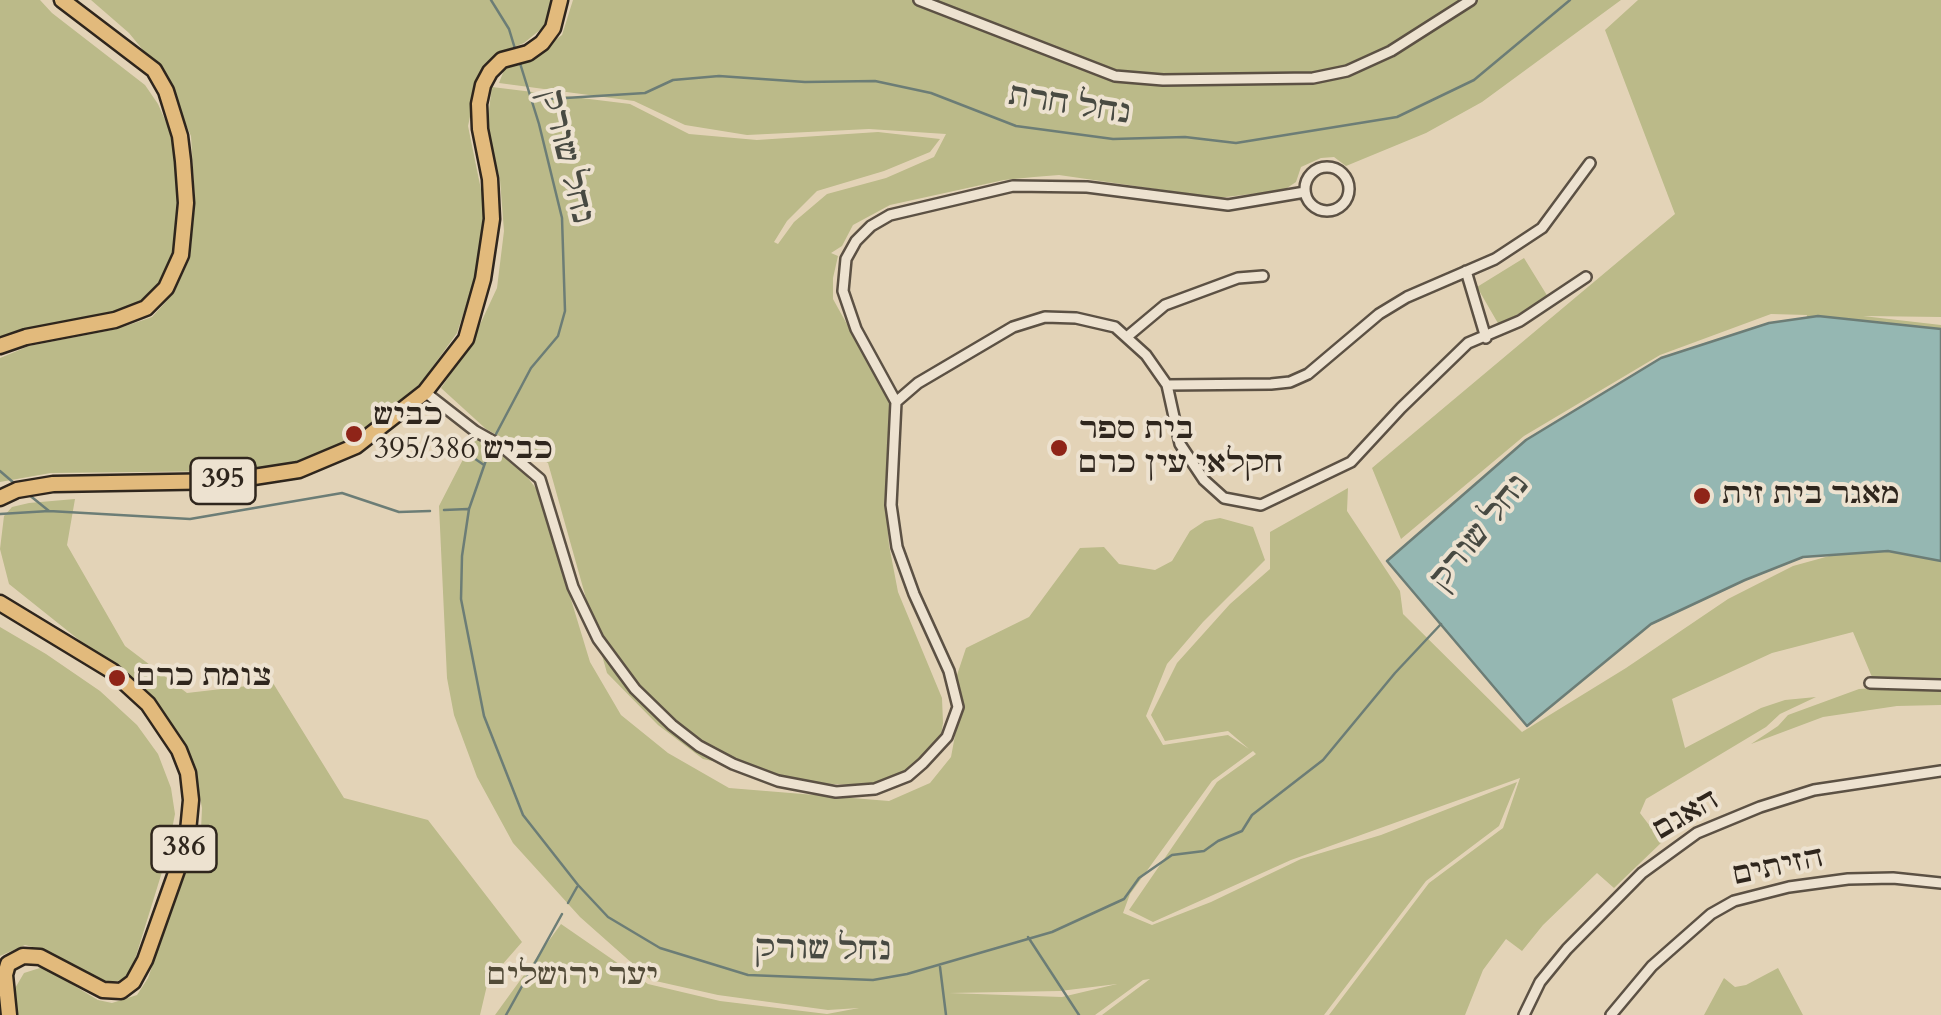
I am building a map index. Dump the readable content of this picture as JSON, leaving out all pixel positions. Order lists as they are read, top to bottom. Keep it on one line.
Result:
{"streets":{"main road":["395","386"],"street":["האגם","הזיתים"]},"water":["נחל חרת","נחל שורק"],"parks":["יער ירושלים"],"places":["כביש 395/כביש 386","בית ספר חקלאי עין כרם","מאגר בית זית","צומת כרם"]}
